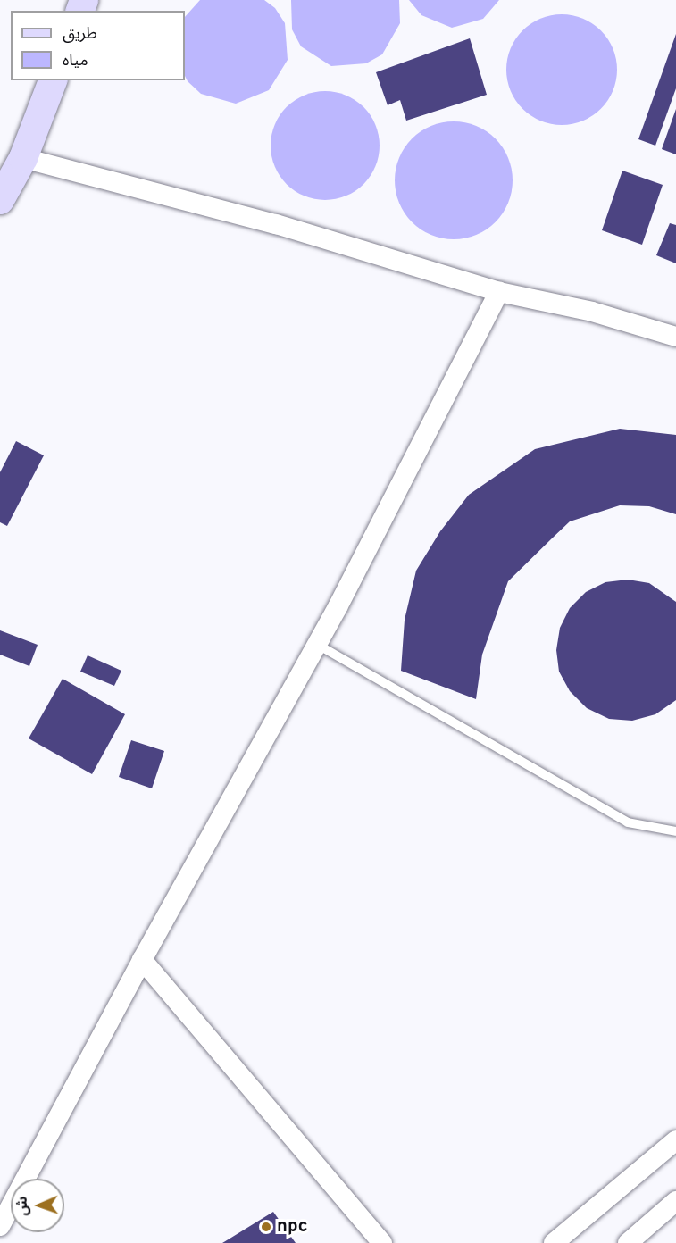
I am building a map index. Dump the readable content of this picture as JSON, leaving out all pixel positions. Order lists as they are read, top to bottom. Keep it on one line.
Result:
{"places":["npc"],"legend":["طريق","مياه"],"north":"left"}
